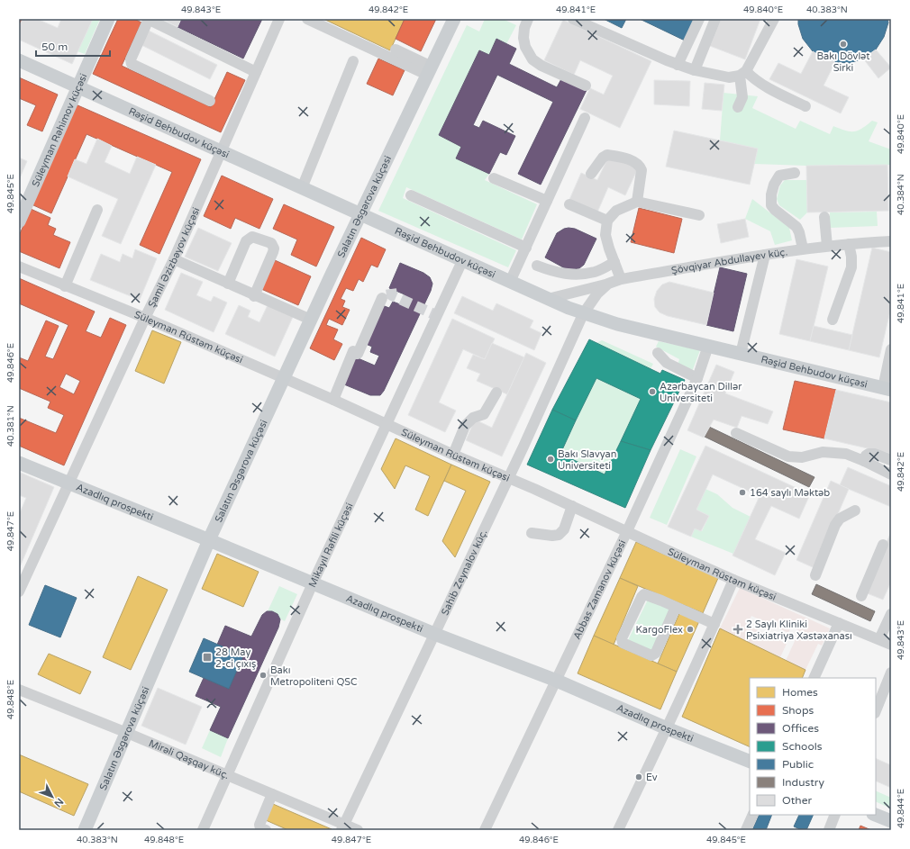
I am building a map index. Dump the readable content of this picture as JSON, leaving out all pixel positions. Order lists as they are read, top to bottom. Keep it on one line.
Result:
{"streets":{"main road":["Süleyman Rəhimov küçəsi","Rəşid Behbudov küçəsi","Salatın Əsgərova küçəsi","Azadlıq prospekti"],"street":["Şamil Əzizbəyov küçəsi","Şövqiyar Abdullayev küç.","Süleyman Rüstəm küçəsi","Mikayıl Rəfili küçəsi","Sahib Zeynalov küç.","Abbas Zamanov küçəsi","Mirəli Qaşqay küç."]},"crossings":[["Süleyman Rəhimov küçəsi","Rəşid Behbudov küçəsi"],["Rəşid Behbudov küçəsi","Salatın Əsgərova küçəsi"],["Rəşid Behbudov küçəsi","Şamil Əzizbəyov küçəsi"],["Rəşid Behbudov küçəsi","Şövqiyar Abdullayev küç."],["Rəşid Behbudov küçəsi","Mikayıl Rəfili küçəsi"],["Rəşid Behbudov küçəsi","Sahib Zeynalov küç."],["Rəşid Behbudov küçəsi","Abbas Zamanov küçəsi"],["Salatın Əsgərova küçəsi","Süleyman Rüstəm küçəsi"],["Salatın Əsgərova küçəsi","Azadlıq prospekti"],["Salatın Əsgərova küçəsi","Mirəli Qaşqay küç."],["Şamil Əzizbəyov küçəsi","Süleyman Rüstəm küçəsi"],["Şamil Əzizbəyov küçəsi","Azadlıq prospekti"],["Şövqiyar Abdullayev küç.","Sahib Zeynalov küç."],["Süleyman Rüstəm küçəsi","Mikayıl Rəfili küçəsi"],["Süleyman Rüstəm küçəsi","Sahib Zeynalov küç."],["Süleyman Rüstəm küçəsi","Abbas Zamanov küçəsi"],["Azadlıq prospekti","Mikayıl Rəfili küçəsi"],["Azadlıq prospekti","Sahib Zeynalov küç."],["Azadlıq prospekti","Abbas Zamanov küçəsi"],["Mikayıl Rəfili küçəsi","Mirəli Qaşqay küç."],["Sahib Zeynalov küç.","Mirəli Qaşqay küç."]],"places":{"other":["Bakı Dövlət Sirki","Azərbaycan Dillər Universiteti","Bakı Slavyan Universiteti","164 saylı Məktəb","KargoFlex","Bakı Metropoliteni QSC","Ev"],"health":["2 Saylı Kliniki Psixiatriya Xəstəxanası"],"transit":["28 May 2-ci çıxış"]},"legend":["Homes","Shops","Offices","Schools","Public","Industry","Other"],"scale_bar":"50 m","north":"bottom right","coordinates":["49.843°E","49.842°E","49.841°E","49.840°E","40.383°N","49.845°E","40.384°N","49.846°E","40.381°N","49.847°E","49.848°E","49.844°E"]}
